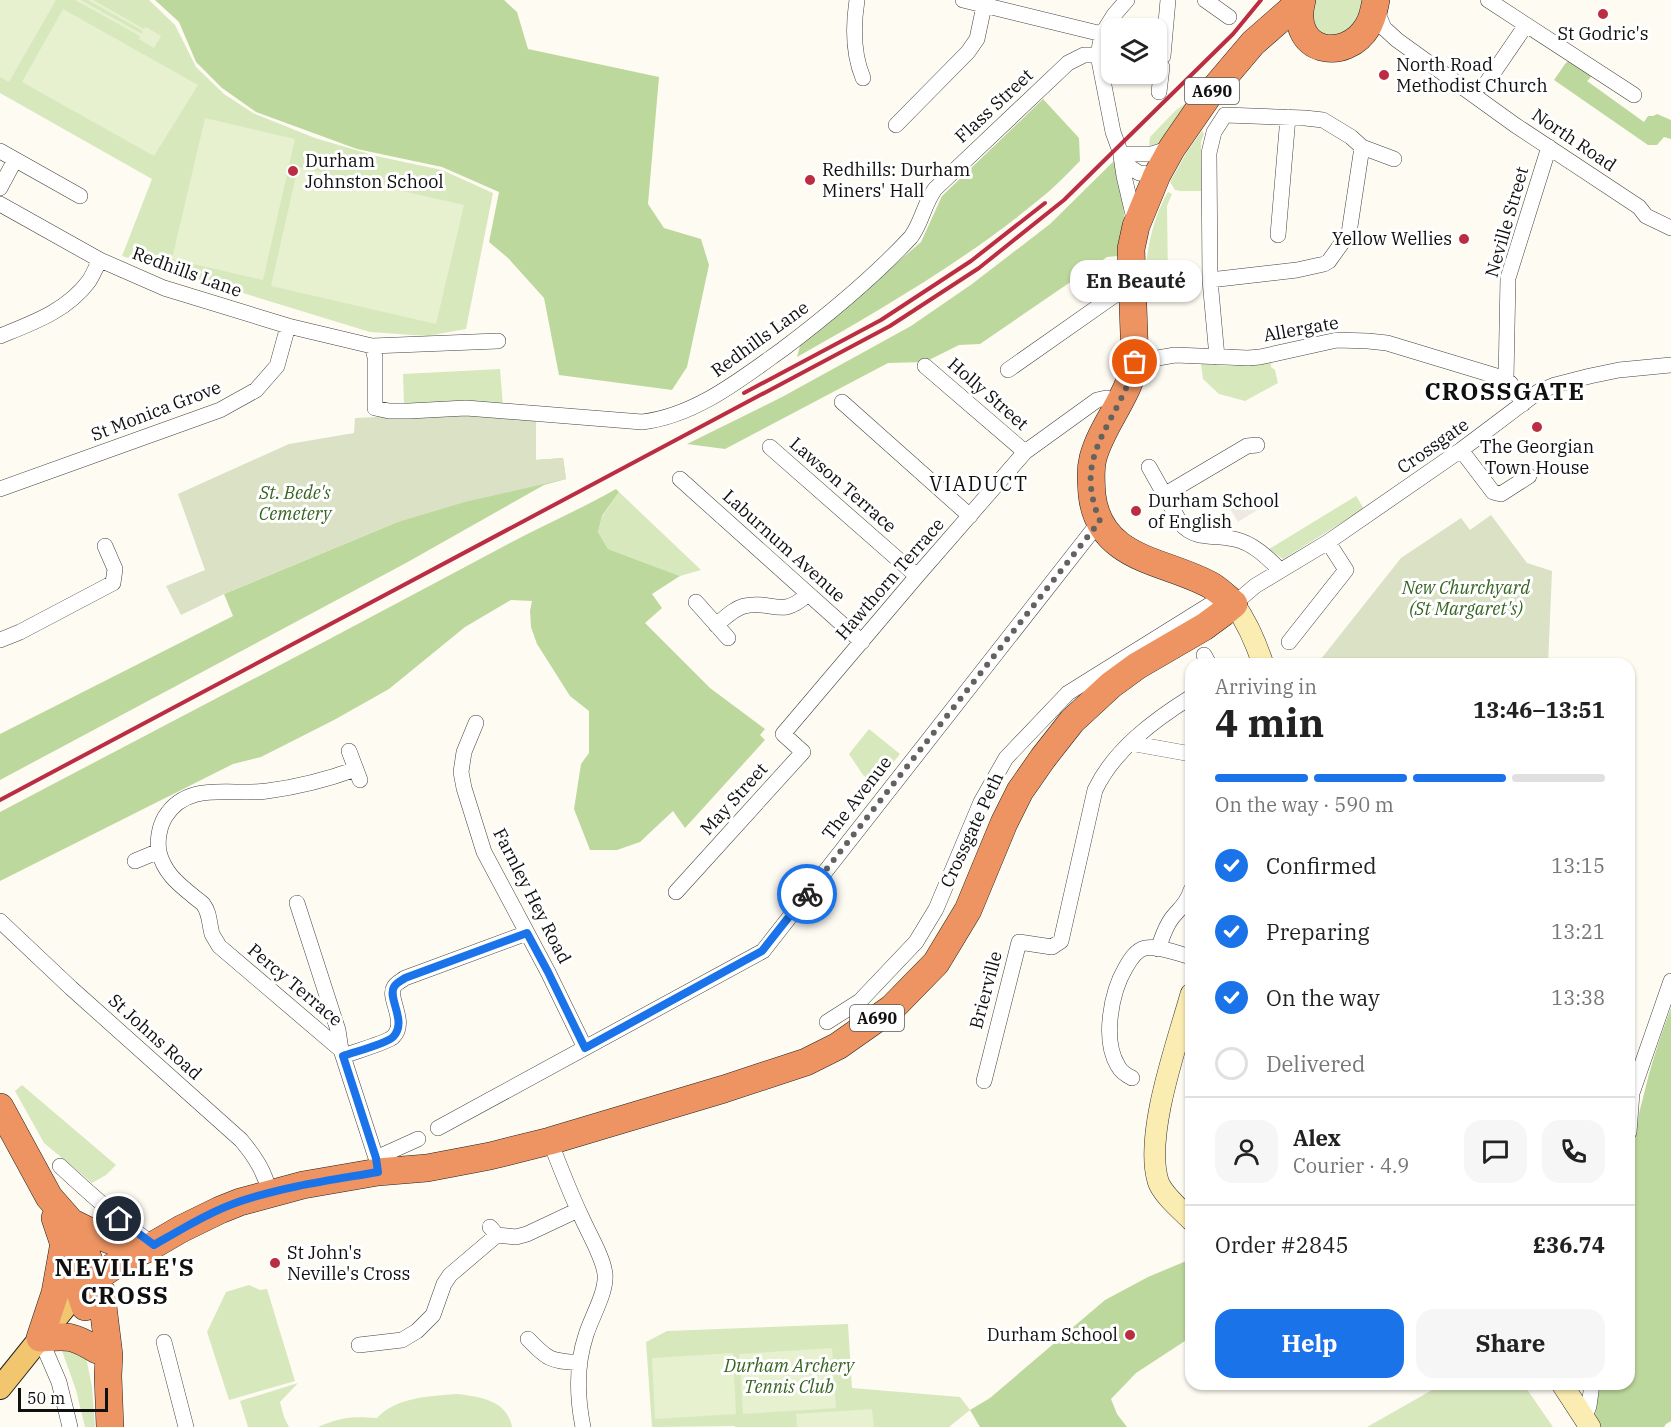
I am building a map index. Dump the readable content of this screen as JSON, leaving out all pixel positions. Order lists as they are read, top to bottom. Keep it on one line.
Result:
{"streets":{"highway":["A690"],"street":["Flass Street","North Road","Neville Street","Redhills Lane","Allergate","Holly Street","St Monica Grove","Crossgate","Lawson Terrace","Laburnum Avenue","Hawthorn Terrace","The Avenue","May Street","Crossgate Peth","Farnley Hey Road","Percy Terrace","Brierville","St Johns Road"]},"crossings":[["A690","Allergate"],["A690","Crossgate"],["A690","Hawthorn Terrace"],["A690","The Avenue"],["A690","Crossgate Peth"],["A690","Percy Terrace"],["A690","St Johns Road"],["Flass Street","Redhills Lane"],["North Road","Neville Street"],["Neville Street","Allergate"],["Redhills Lane","St Monica Grove"],["Holly Street","Hawthorn Terrace"],["Crossgate","Crossgate Peth"],["Lawson Terrace","Hawthorn Terrace"],["Laburnum Avenue","Hawthorn Terrace"],["Hawthorn Terrace","May Street"],["The Avenue","Farnley Hey Road"]],"districts":["CROSSGATE","VIADUCT","NEVILLE'S CROSS"],"parks":["St. Bede's Cemetery","New Churchyard (St Margaret's)","Durham Archery Tennis Club"],"places":["St Godric's","North Road Methodist Church","Durham Johnston School","Redhills: Durham Miners' Hall","Yellow Wellies","En Beauté","The Georgian Town House","Durham School of English","St John's Neville's Cross","Durham School"],"scale_bar":"50 m","page":{"bubble":"En Beauté","heading":["4 min","Arriving in","13:46–13:51"],"panel":["Alex","Courier · 4.9","Order #2845","£36.74"],"bar":"On the way · 590 m","list":[["Confirmed","13:15"],["Preparing","13:21"],["On the way","13:38"],"Delivered"],"buttons":["Help","Share"],"scale":"50 m"}}
